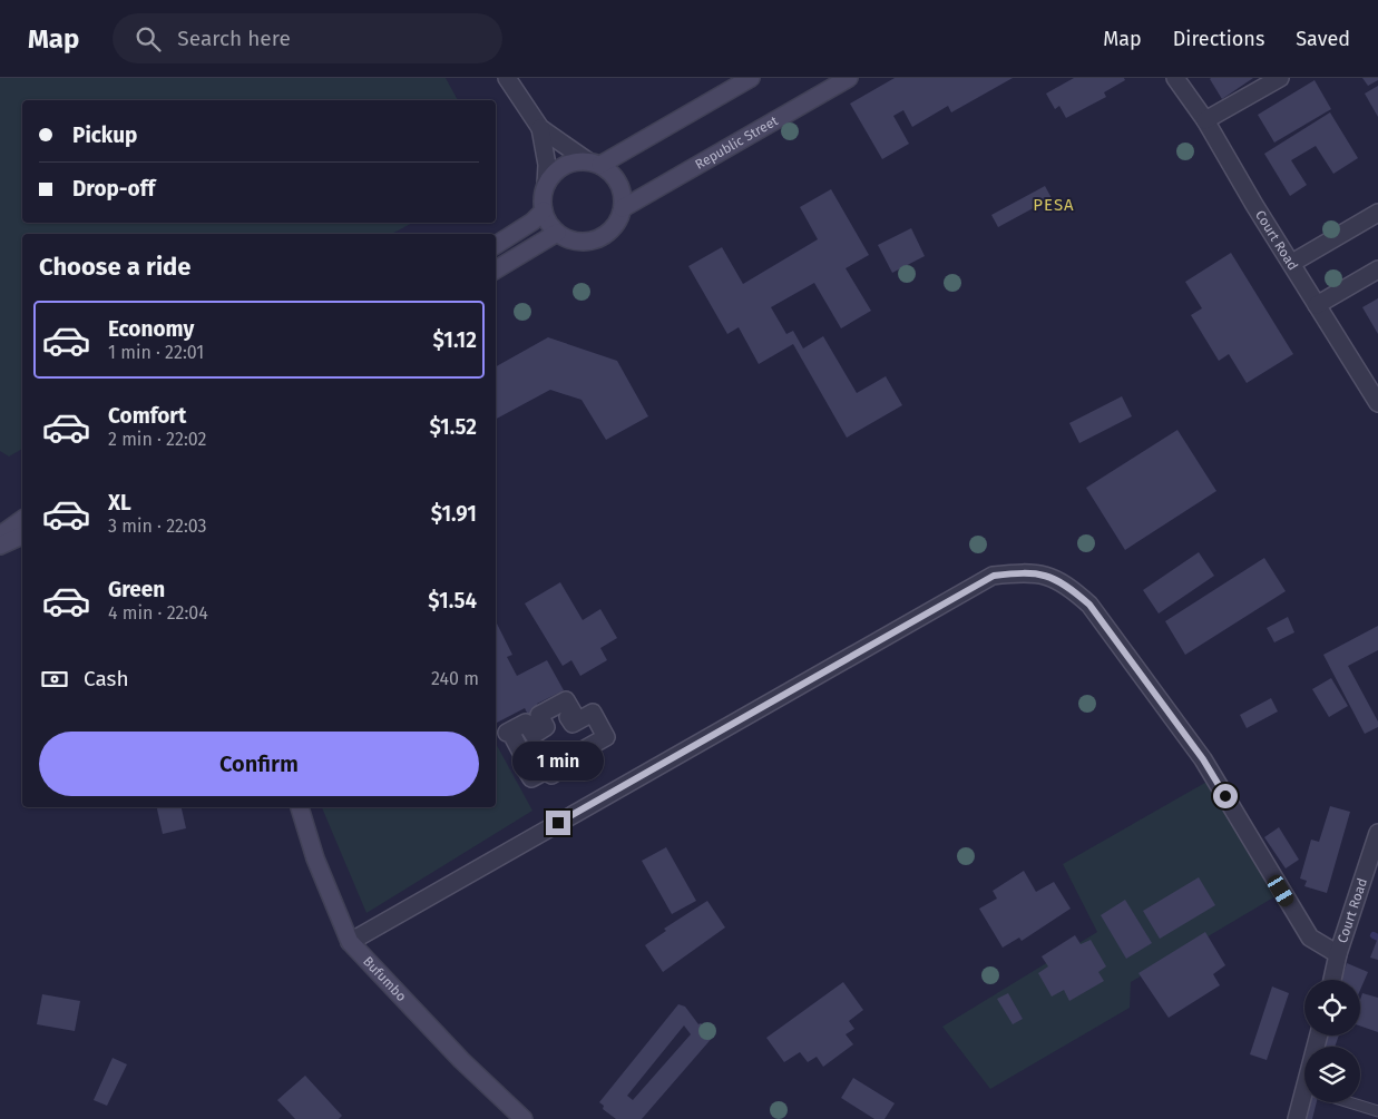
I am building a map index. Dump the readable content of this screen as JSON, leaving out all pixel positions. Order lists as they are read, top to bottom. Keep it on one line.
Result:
{"streets":{"main road":["Republic Street","Bufumbo"],"street":["Court Road"]},"districts":["PESA"],"page":{"header":"Map","search":"Search here","nav":["Map","Directions","Saved"],"banner":["Pickup","Drop-off"],"heading":"Choose a ride","list":[{"name":"Economy","note":"1 min · 22:01","value":"$1.12"},{"name":"Comfort","note":"2 min · 22:02","value":"$1.52"},{"name":"XL","note":"3 min · 22:03","value":"$1.91"},{"name":"Green","note":"4 min · 22:04","value":"$1.54"}],"pay":["Cash","240 m"],"buttons":"Confirm","bubble":"1 min"}}
